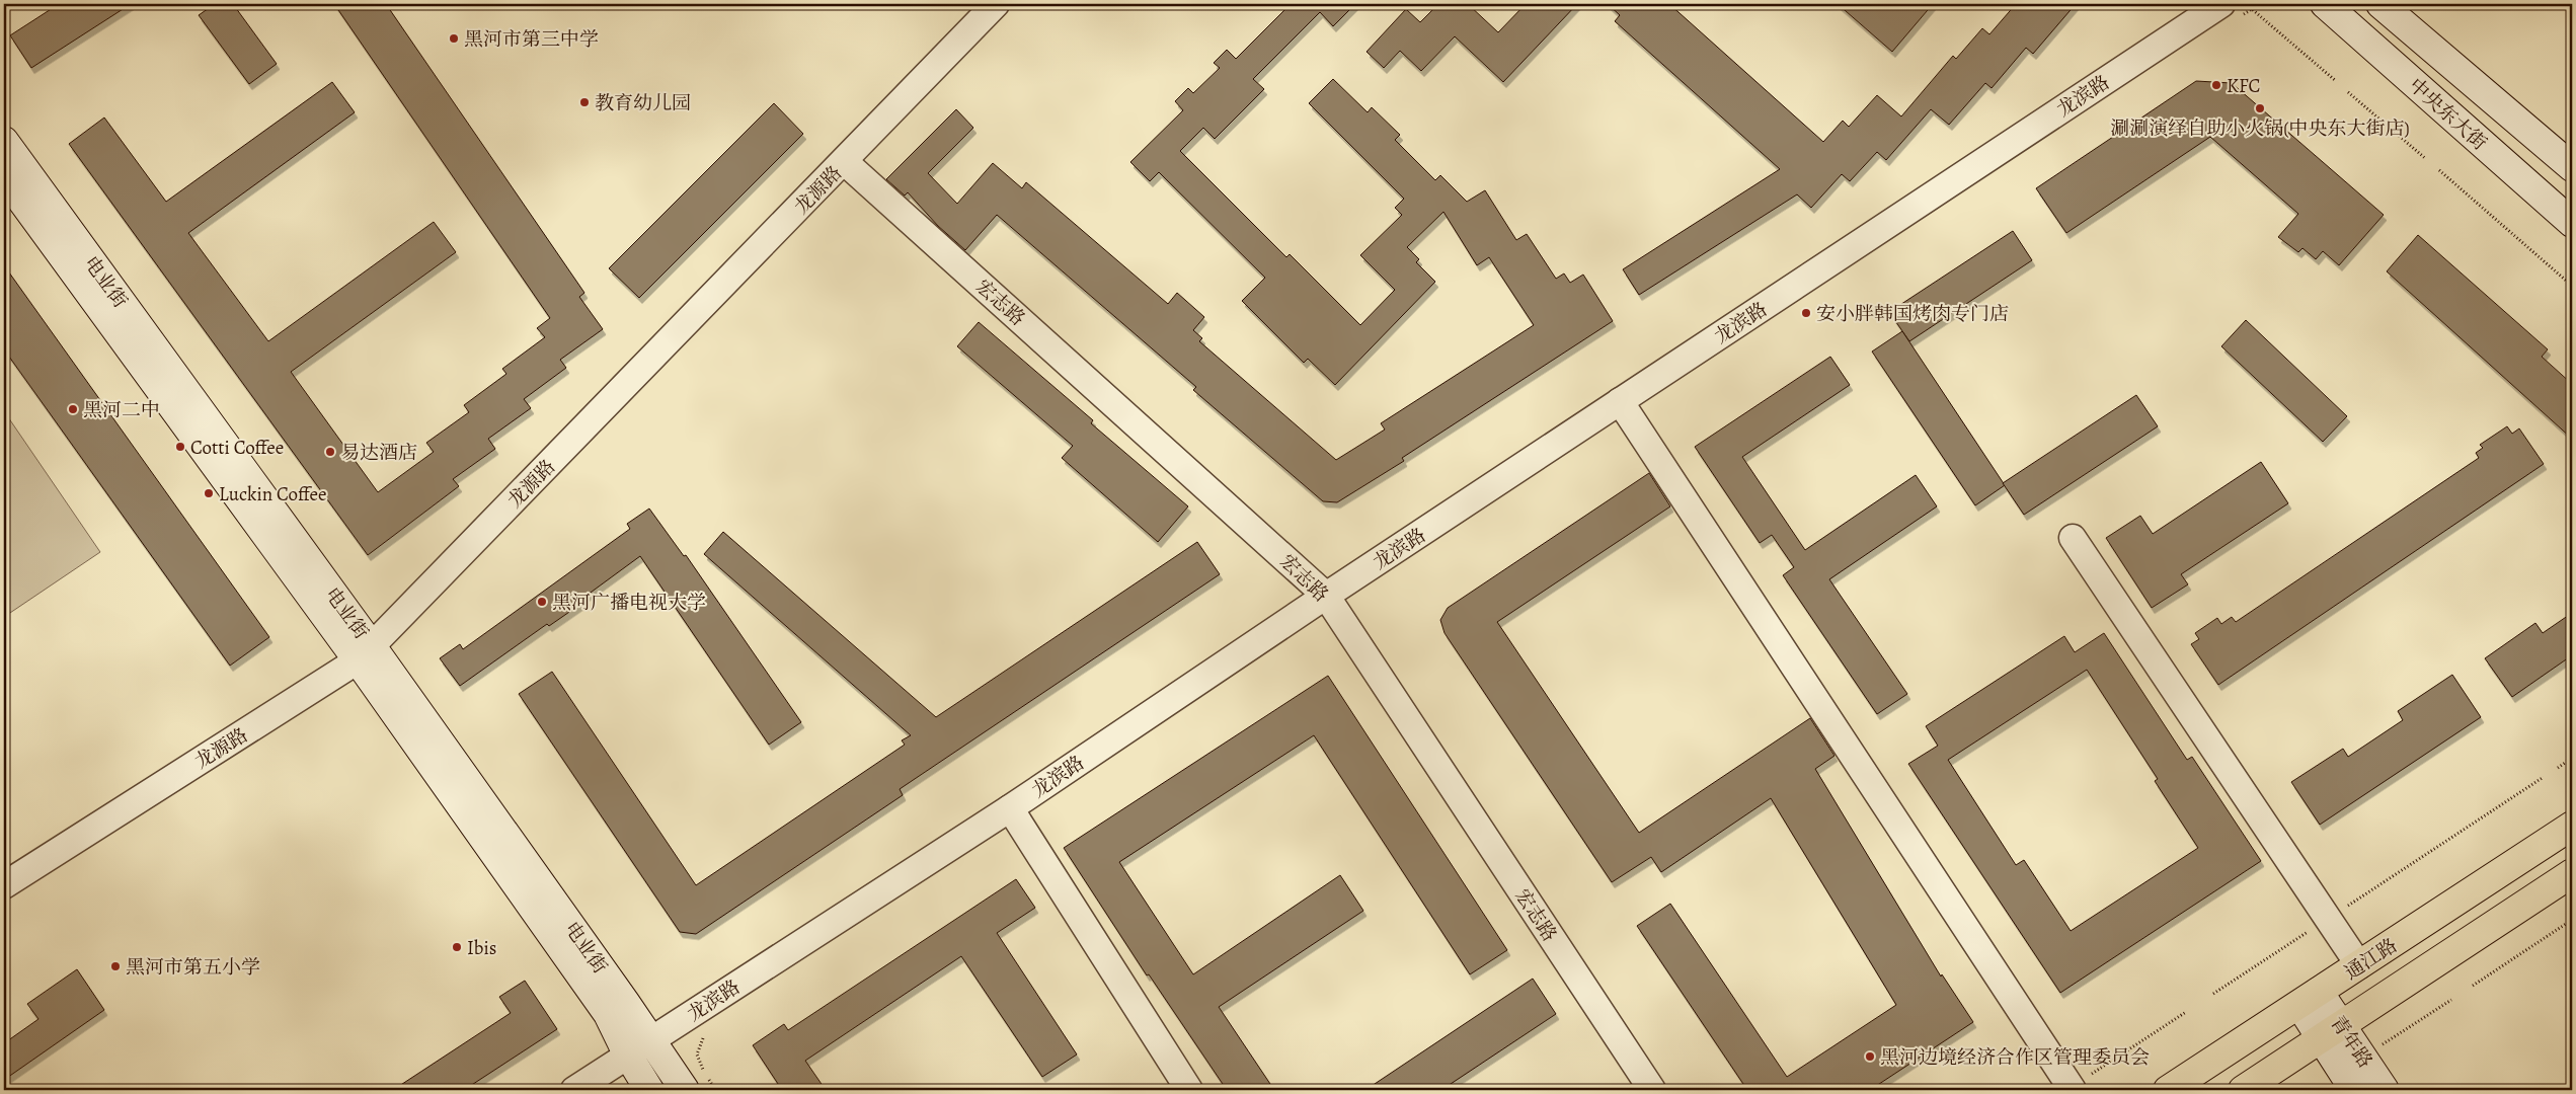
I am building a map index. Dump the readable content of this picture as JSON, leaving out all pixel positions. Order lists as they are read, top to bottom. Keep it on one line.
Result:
{"streets":{"main road":["通江路"],"street":["龙滨路","中央东大街","龙源路","电业街","宏志路","青年路"]},"crossings":[["龙滨路","电业街"],["龙滨路","宏志路"],["龙源路","电业街"],["龙源路","宏志路"],["通江路","青年路"]],"places":["黑河市第三中学","KFC","教育幼儿园","涮涮演绎自助小火锅(中央东大街店)","安小胖韩国烤肉专门店","黑河二中","Cotti Coffee","易达酒店","Luckin Coffee","黑河广播电视大学","Ibis","黑河市第五小学","黑河边境经济合作区管理委员会"]}
